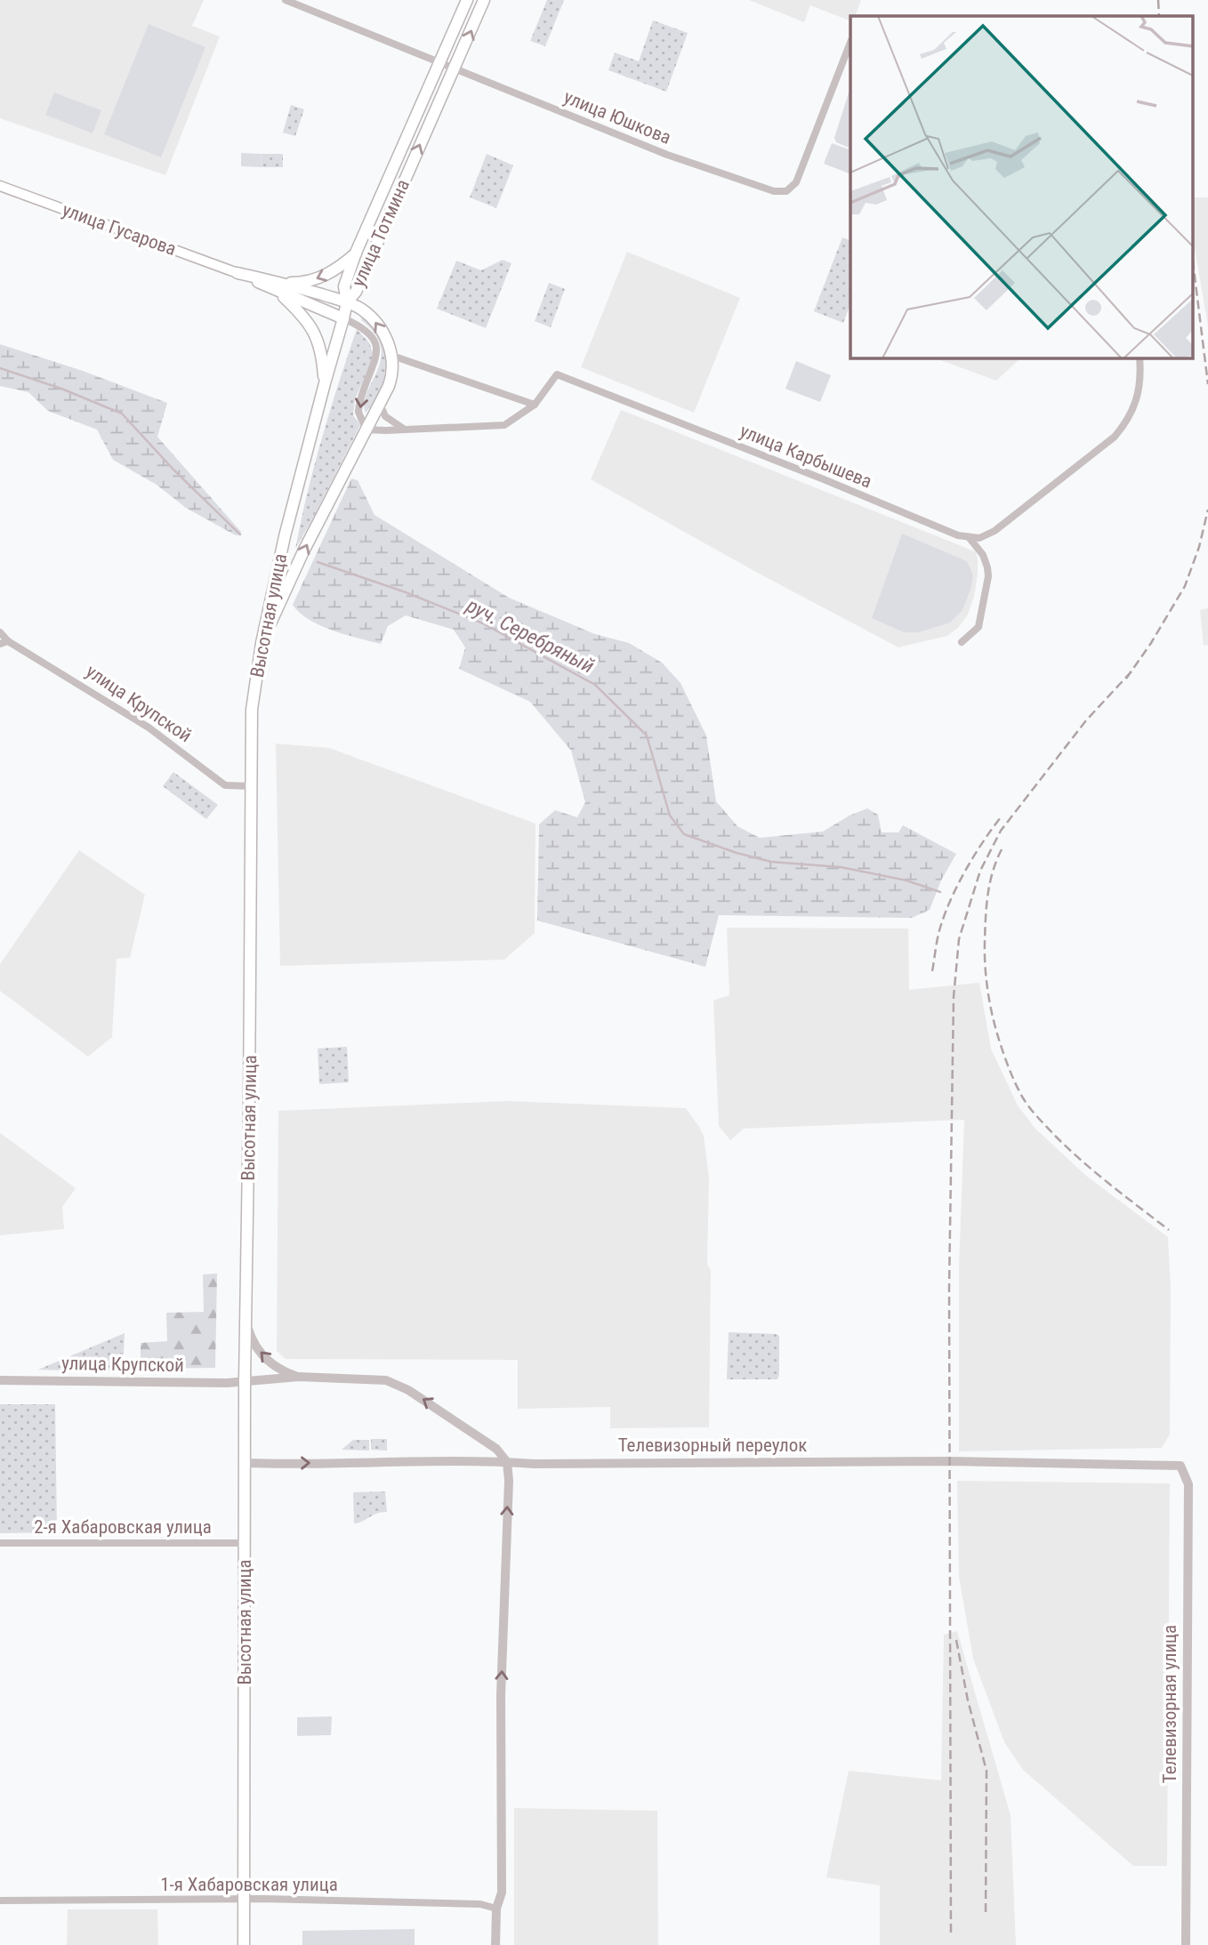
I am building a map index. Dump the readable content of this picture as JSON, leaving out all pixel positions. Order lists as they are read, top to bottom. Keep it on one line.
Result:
{"streets":{"main road":["улица Гусарова","улица Тотмина","Высотная улица"],"street":["улица Юшкова","улица Карбышева","улица Крупской","Телевизорный переулок","2-я Хабаровская улица","Телевизорная улица","1-я Хабаровская улица"]},"crossings":[["улица Юшкова","улица Тотмина"],["улица Тотмина","Высотная улица"],["Высотная улица","улица Крупской"],["Высотная улица","Телевизорный переулок"],["Высотная улица","2-я Хабаровская улица"],["Высотная улица","1-я Хабаровская улица"],["улица Крупской","Телевизорный переулок"],["Телевизорный переулок","Телевизорная улица"]],"water":["руч. Серебряный"]}
